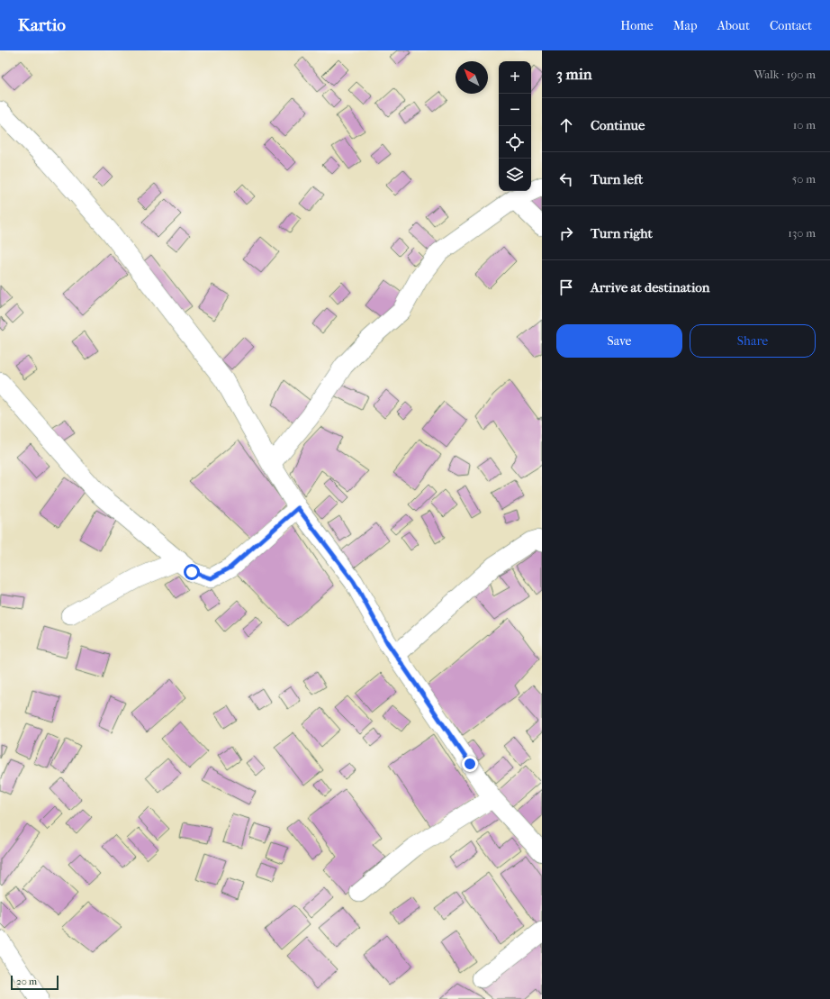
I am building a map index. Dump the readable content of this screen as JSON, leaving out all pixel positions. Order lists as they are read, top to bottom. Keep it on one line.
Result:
{"scale_bar":"20 m","north":"top left","page":{"header":"Kartio","nav":["Home","Map","About","Contact"],"heading":["3 min","Walk · 190 m"],"map_buttons":["+","−"],"list":[["Continue","10 m"],["Turn left","50 m"],["Turn right","130 m"],"Arrive at destination"],"buttons":["Save","Share"],"scale":"20 m"}}
